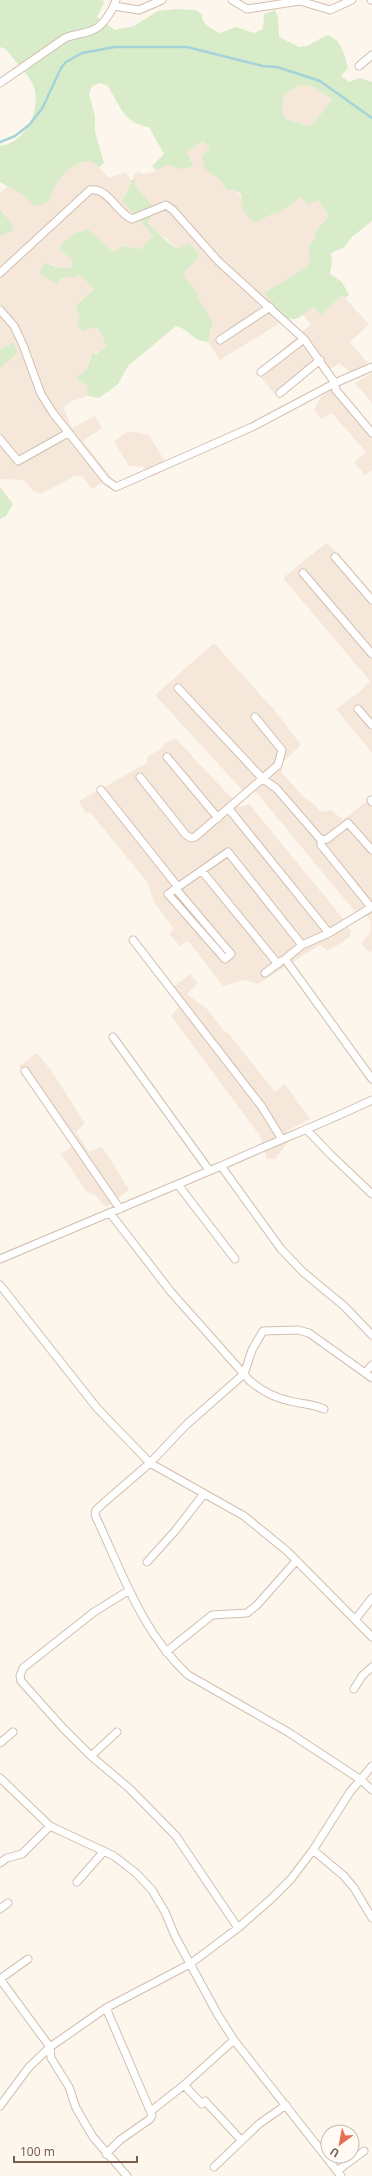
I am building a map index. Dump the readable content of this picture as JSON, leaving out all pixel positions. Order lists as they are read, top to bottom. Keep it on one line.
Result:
{"scale_bar":"100 m","north":"bottom left"}
